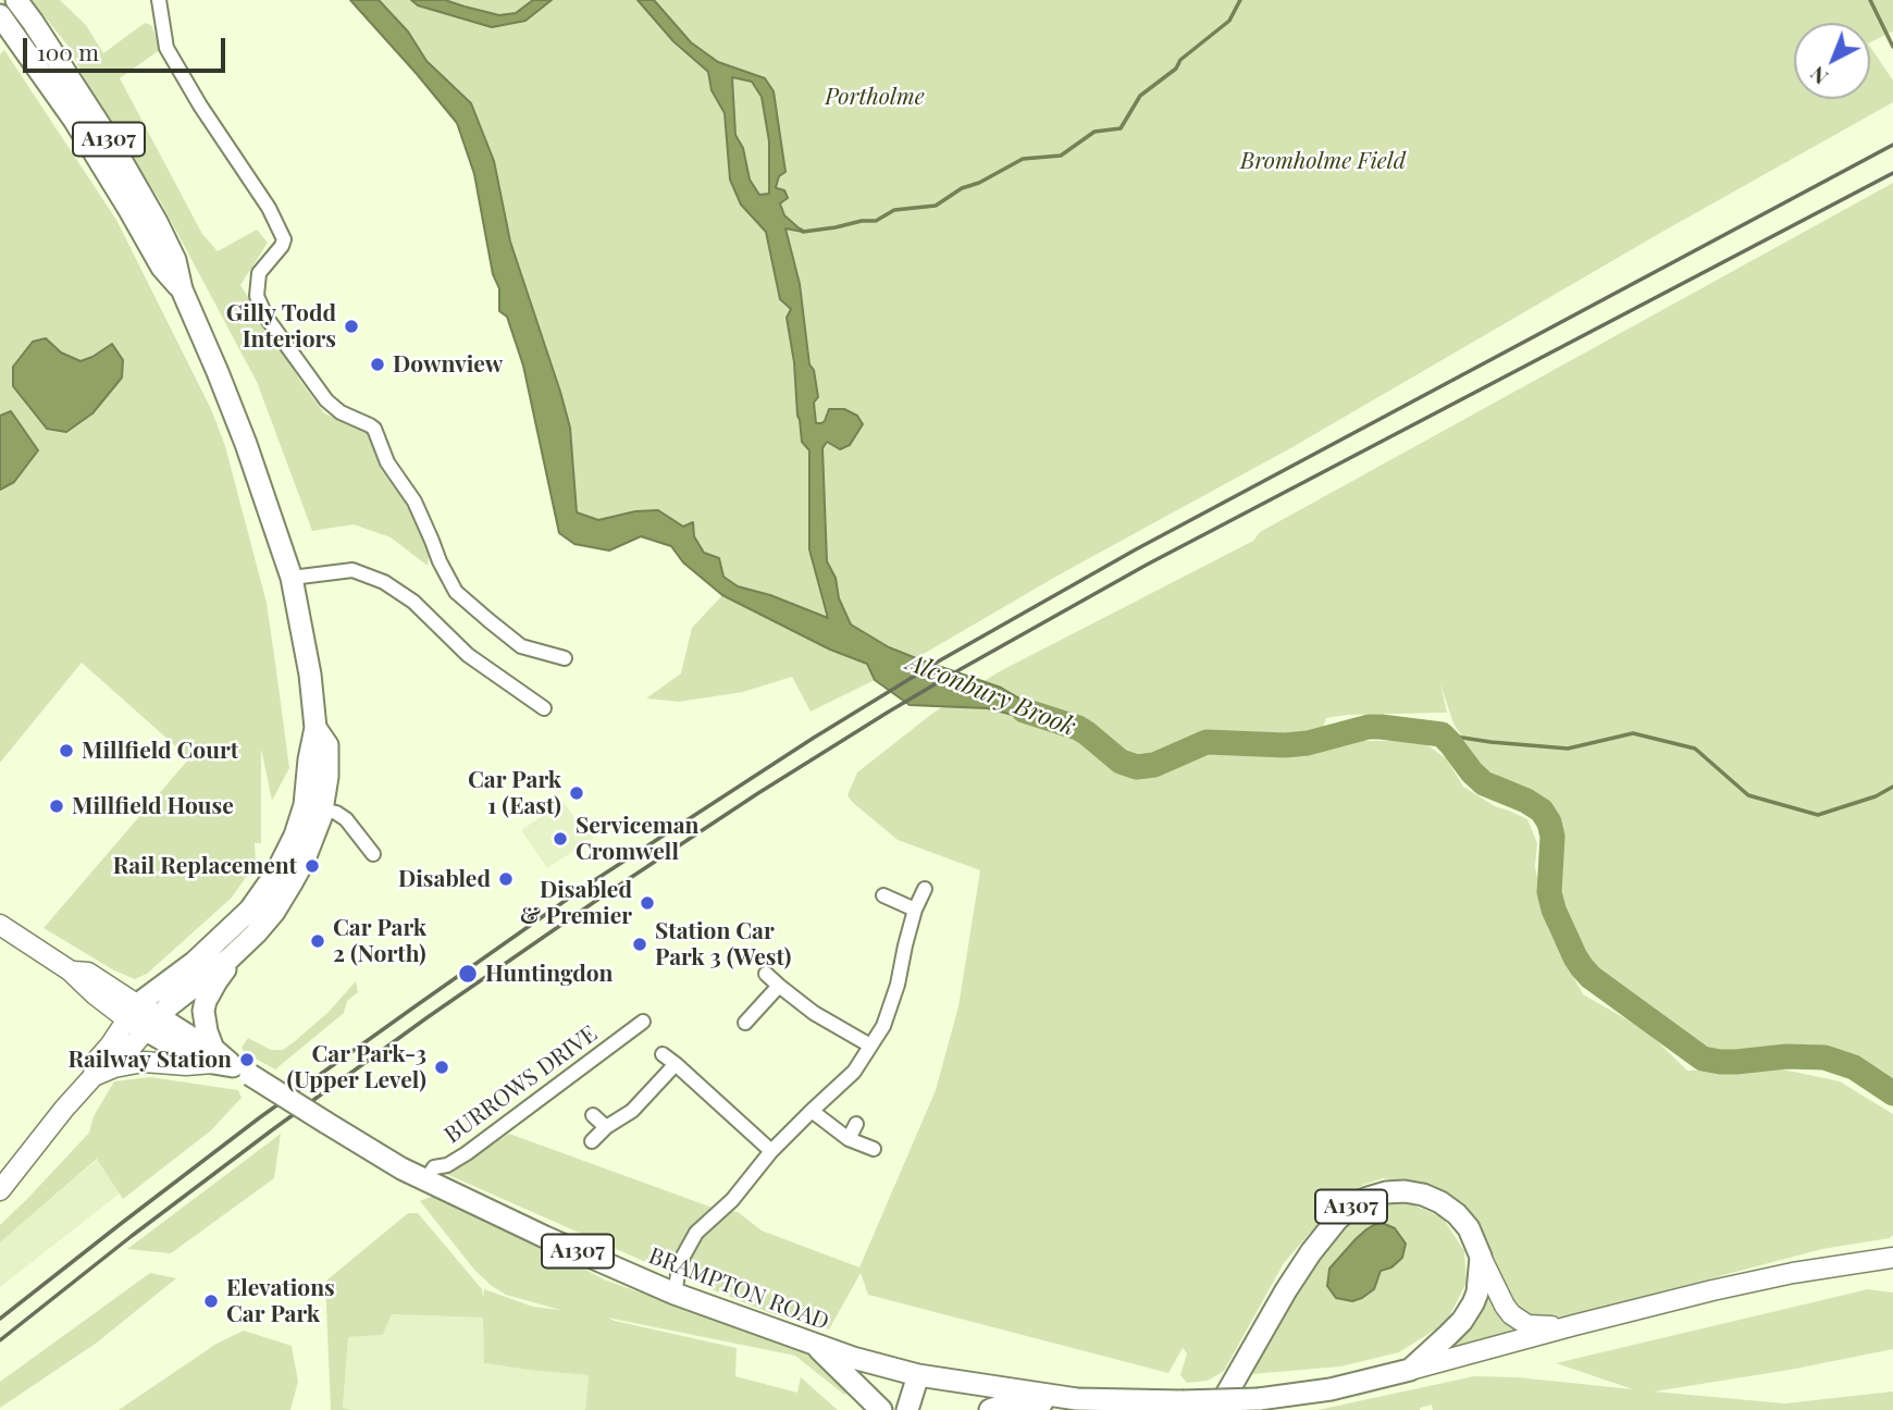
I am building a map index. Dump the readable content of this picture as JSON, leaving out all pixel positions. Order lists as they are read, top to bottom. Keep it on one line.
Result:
{"streets":{"main road":["A1307","BRAMPTON ROAD"],"street":["BURROWS DRIVE"]},"crossings":[["A1307","BRAMPTON ROAD"],["BURROWS DRIVE","BRAMPTON ROAD"]],"water":["Alconbury Brook"],"parks":["Portholme","Bromholme Field"],"places":["Gilly Todd Interiors","Downview","Millfield Court","Car Park 1 (East)","Millfield House","Serviceman Cromwell","Rail Replacement","Disabled","Disabled & Premier","Car Park 2 (North)","Station Car Park 3 (West)","Huntingdon","Railway Station","Car Park-3 (Upper Level)","Elevations Car Park"],"scale_bar":"100 m","north":"bottom left"}
